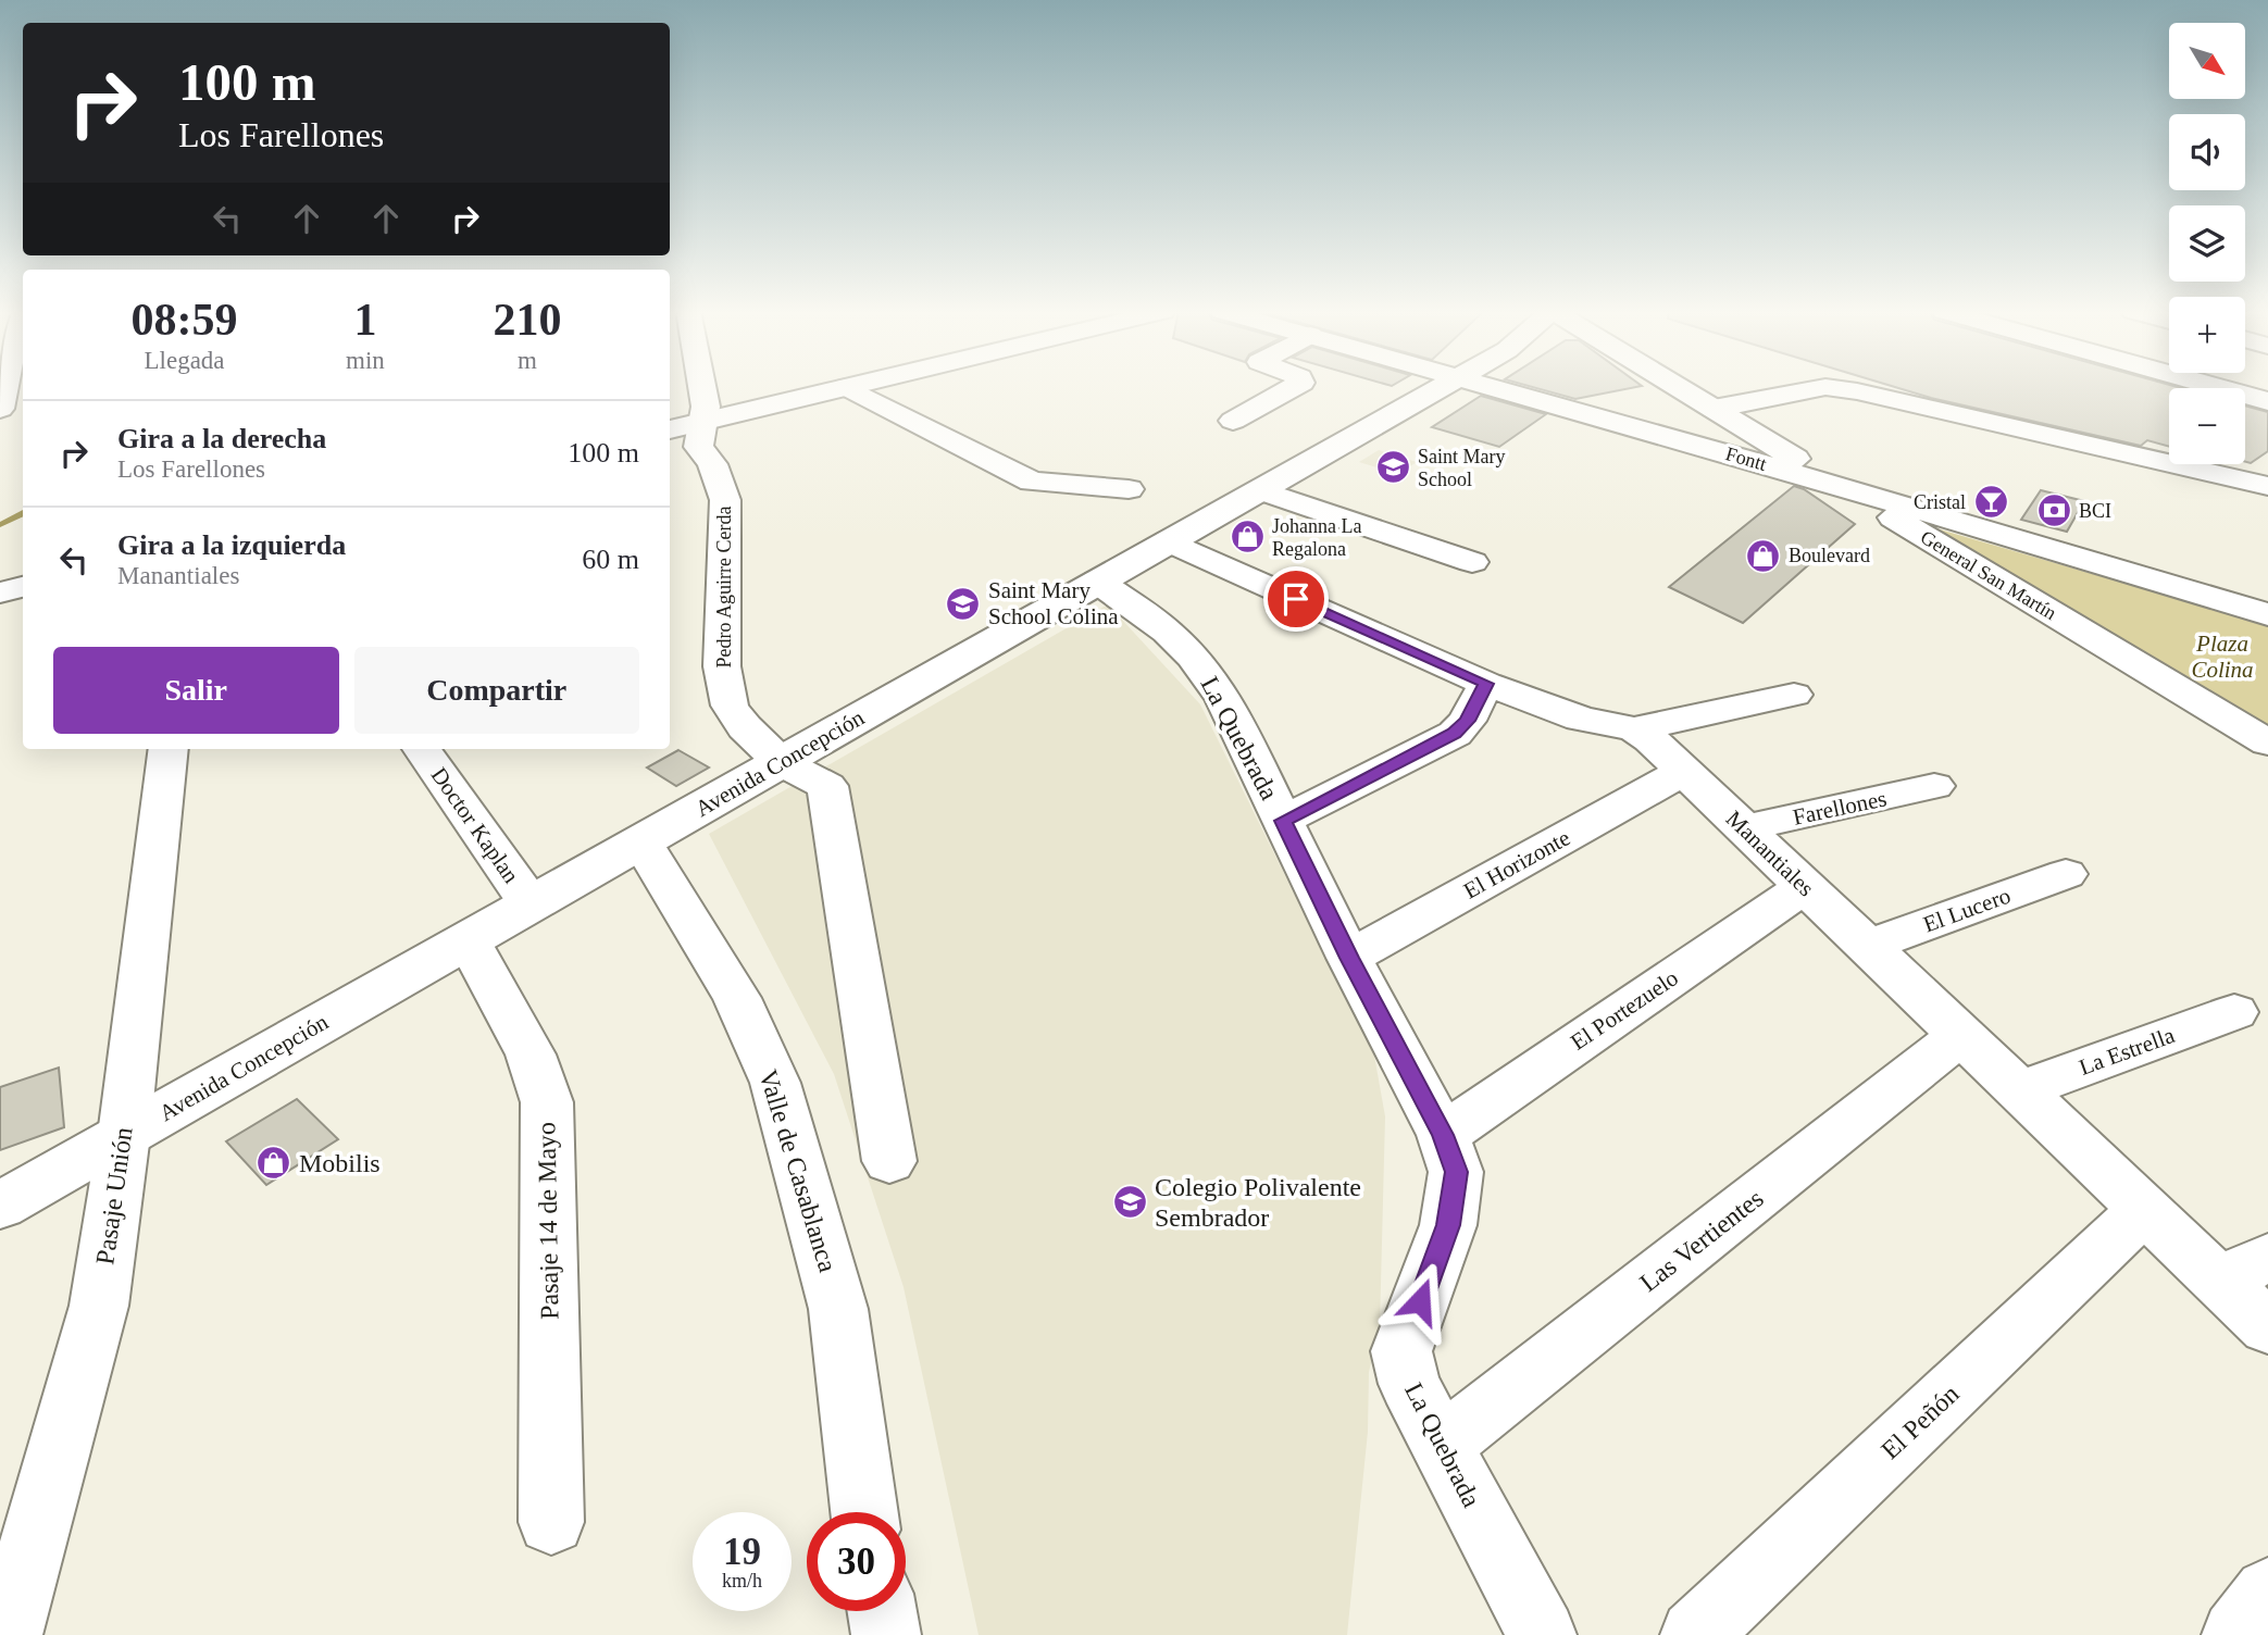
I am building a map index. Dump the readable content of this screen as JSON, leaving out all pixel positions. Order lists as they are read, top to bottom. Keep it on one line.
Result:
{"streets":{"street":["Fontt","General San Martín","Pedro Aguirre Cerda","La Quebrada","Avenida Concepción","Farellones","Doctor Kaplan","Manantiales","El Horizonte","El Lucero","El Portezuelo","La Estrella","Valle de Casablanca","Pasaje Unión","Pasaje 14 de Mayo","Las Vertientes","El Peñón"]},"crossings":[["Fontt","General San Martín"],["Pedro Aguirre Cerda","Avenida Concepción"],["La Quebrada","Avenida Concepción"],["La Quebrada","El Horizonte"],["La Quebrada","El Portezuelo"],["La Quebrada","Las Vertientes"],["Avenida Concepción","Doctor Kaplan"],["Avenida Concepción","Manantiales"],["Avenida Concepción","Valle de Casablanca"],["Avenida Concepción","Pasaje Unión"],["Avenida Concepción","Pasaje 14 de Mayo"],["Farellones","Manantiales"],["Manantiales","El Horizonte"],["Manantiales","El Lucero"],["Manantiales","El Portezuelo"],["Manantiales","La Estrella"],["Manantiales","Las Vertientes"],["Manantiales","El Peñón"]],"parks":["Plaza Colina"],"places":{"school or university":["Saint Mary School","Saint Mary School Colina","Colegio Polivalente Sembrador"],"bar":["Cristal"],"bank":["BCI"],"shop":["Johanna La Regalona","Boulevard","Mobilis"]},"north":"bottom right","page":{"map_buttons":["+","−"],"turn":["100 m","Los Farellones"],"eta":["08:59","Llegada","1","min","210","m"],"list":[{"name":"Gira a la derecha","note":"Los Farellones","value":"100 m"},{"name":"Gira a la izquierda","note":"Manantiales","value":"60 m"}],"buttons":["Salir","Compartir"],"speed":"19 km/h","limit":"30"}}
